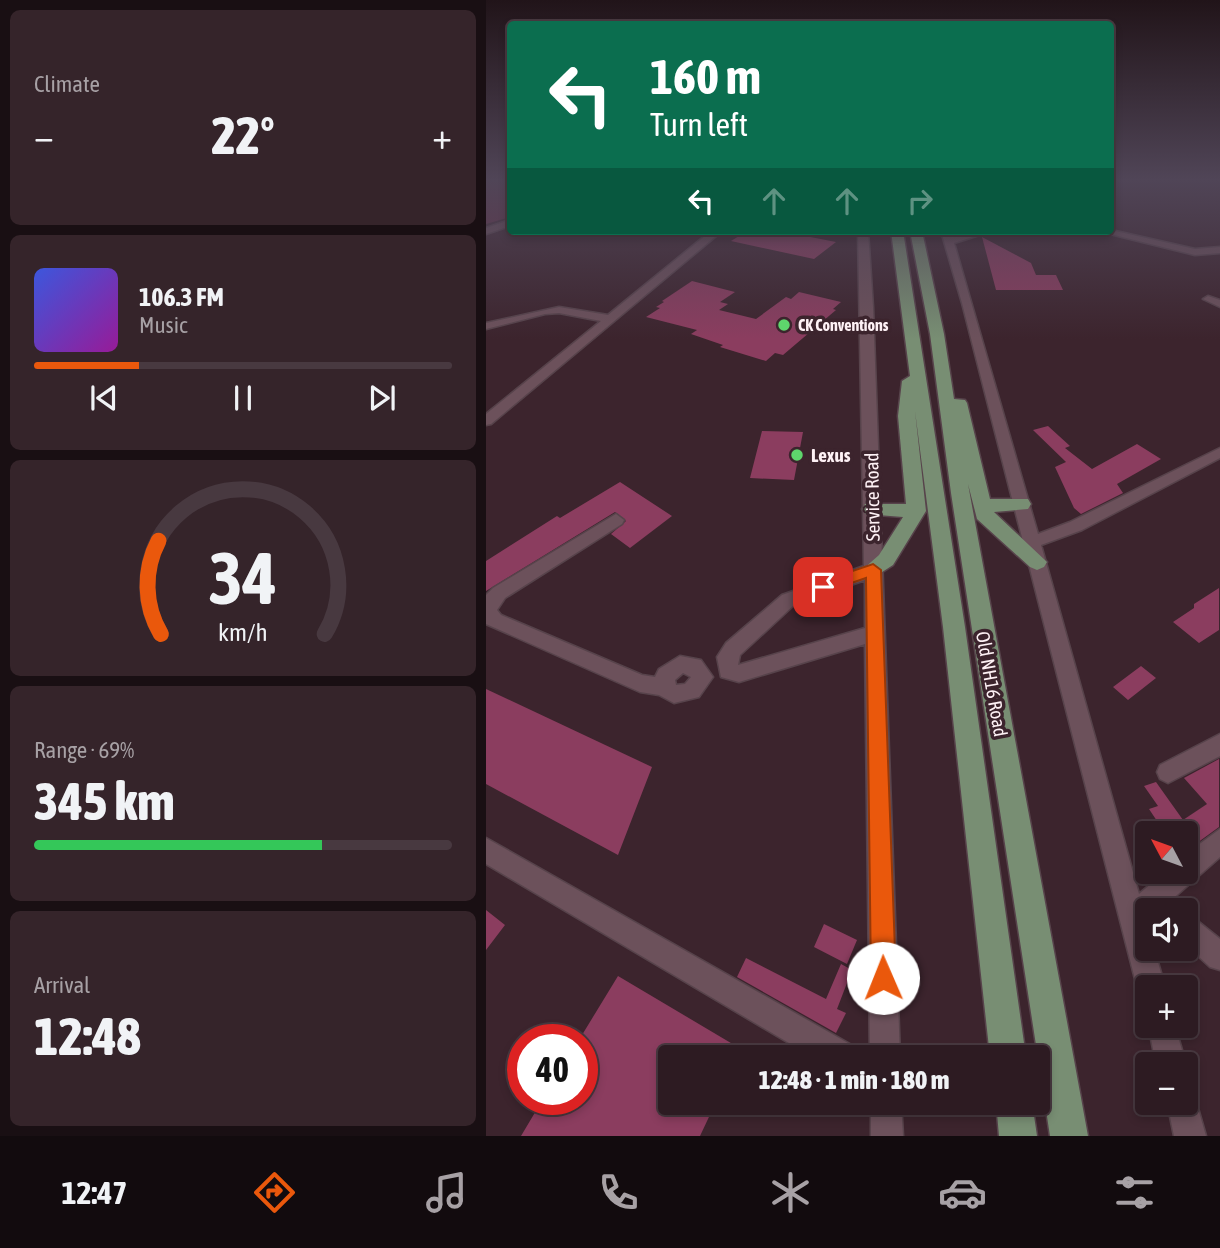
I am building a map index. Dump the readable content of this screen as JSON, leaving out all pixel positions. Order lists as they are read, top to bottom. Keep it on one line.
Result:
{"streets":{"main road":["Old NH16 Road"],"street":["Service Road"]},"places":["CK Conventions","Lexus"],"north":"top left","page":{"tile":["Climate",["Range · 69%","345 km"],["Arrival","12:48"]],"turn":["160 m","Turn left"],"heat":["−","22°","+"],"song":["106.3 FM","Music"],"map_buttons":["+","−"],"limit":"40","trip":"12:48 · 1 min · 180 m","tabs":"12:47","gauge":["34","km/h"]}}
